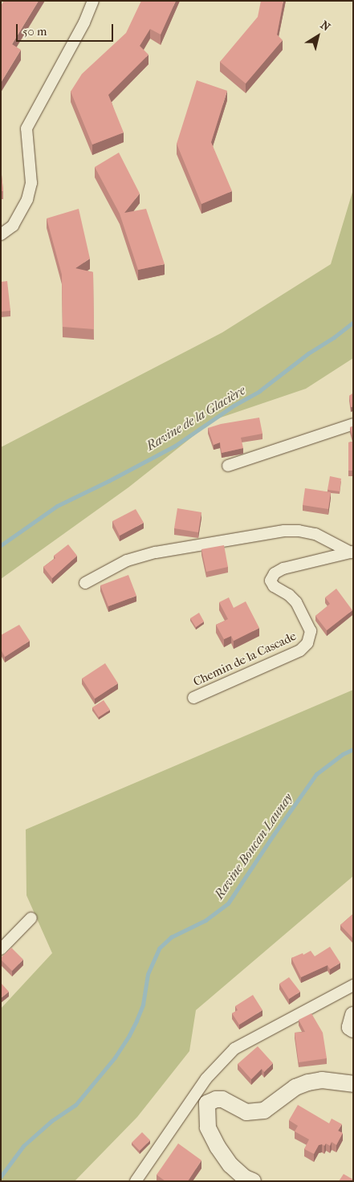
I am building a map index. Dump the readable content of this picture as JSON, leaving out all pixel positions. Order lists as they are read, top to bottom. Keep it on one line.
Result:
{"streets":{"street":["Chemin de la Cascade"]},"water":["Ravine de la Glacière","Ravine Boucan Launay"],"scale_bar":"50 m","north":"top right"}
